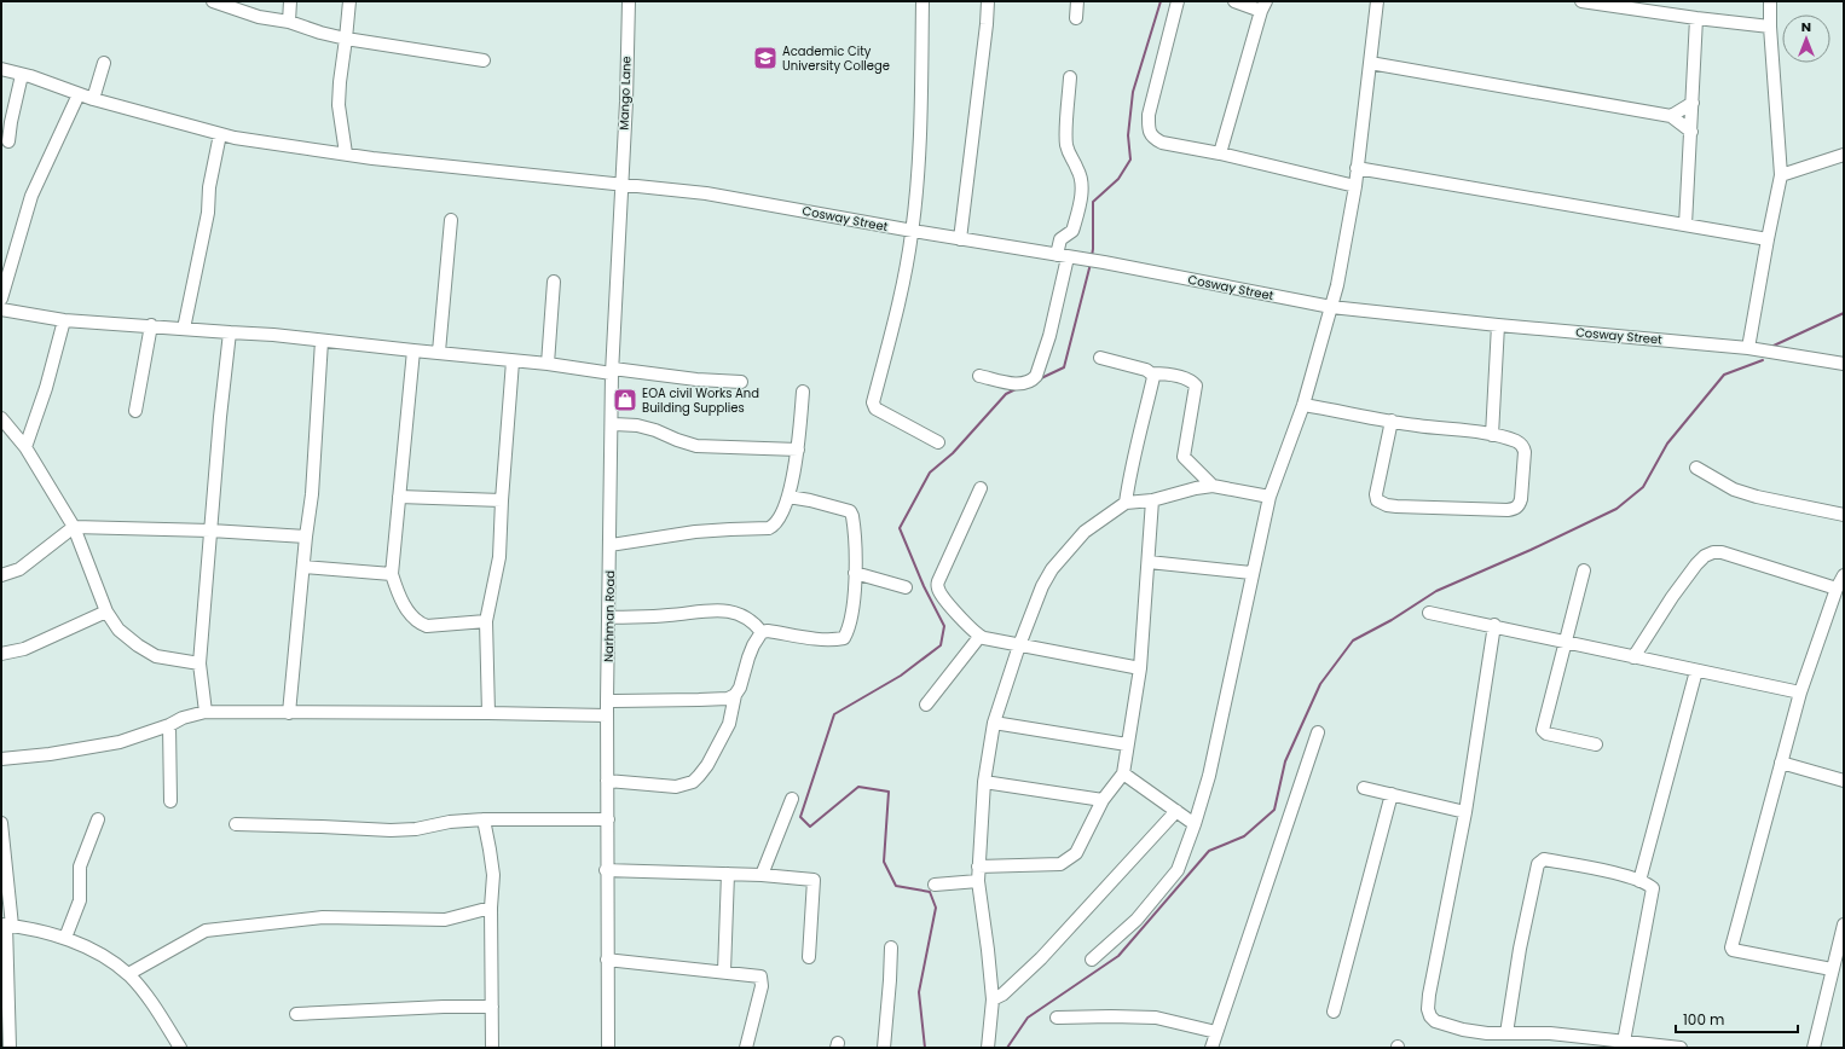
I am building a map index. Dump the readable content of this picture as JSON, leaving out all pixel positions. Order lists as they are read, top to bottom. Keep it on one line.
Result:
{"streets":{"street":["Mango Lane","Cosway Street","Narhman Road"]},"crossings":[["Mango Lane","Cosway Street"],["Mango Lane","Narhman Road"],["Cosway Street","Narhman Road"]],"places":{"school or university":["Academic City University College"],"shop":["EOA civil Works And Building Supplies"]},"scale_bar":"100 m","north":"top"}
